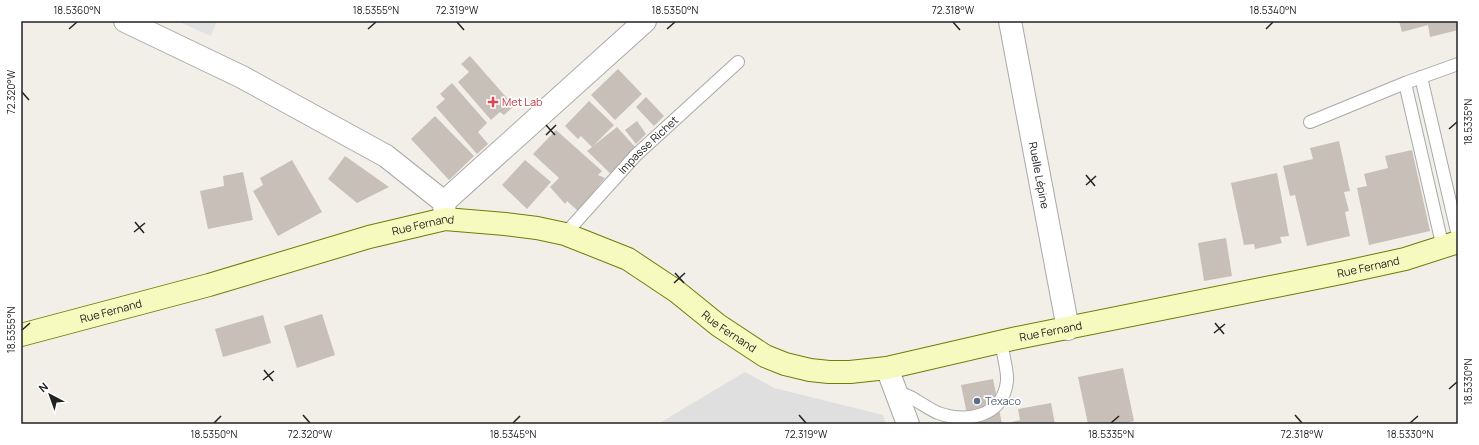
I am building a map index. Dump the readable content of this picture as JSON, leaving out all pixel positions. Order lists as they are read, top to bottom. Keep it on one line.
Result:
{"streets":{"street":["Ruelle Lépine","Rue Fernand"],"lane":["Impasse Richet"]},"crossings":[["Impasse Richet","Rue Fernand"],["Ruelle Lépine","Rue Fernand"]],"places":{"health":["Met Lab"],"other":["Texaco"]},"north":"top left","coordinates":["18.5360°N","18.5355°N","72.319°W","18.5350°N","72.318°W","18.5340°N","72.320°W","18.5335°N","18.5330°N","18.5345°N"]}
